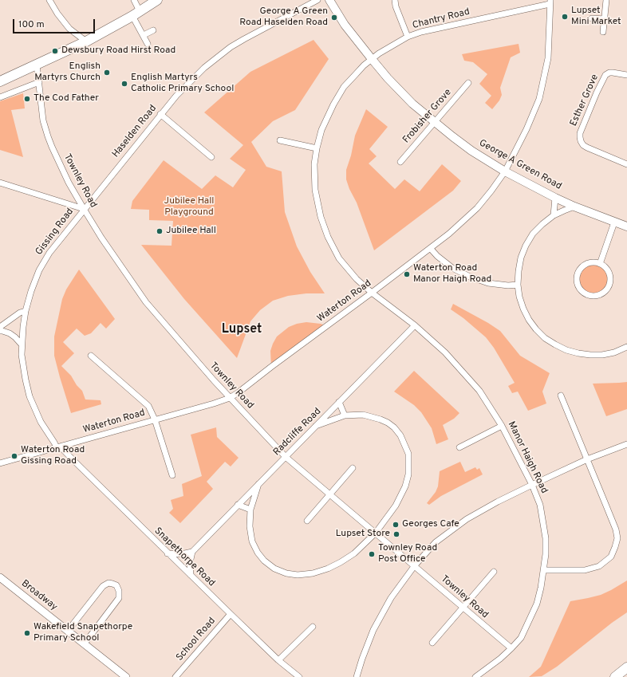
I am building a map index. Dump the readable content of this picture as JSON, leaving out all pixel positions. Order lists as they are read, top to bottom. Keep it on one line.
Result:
{"streets":{"main road":["George A Green Road"],"street":["Chantry Road","Esther Grove","Frobisher Grove","Haselden Road","Townley Road","Gissing Road","Waterton Road","Radcliffe Road","Manor Haigh Road","Snapethorpe Road","Broadway","School Road"]},"crossings":[["Chantry Road","George A Green Road"],["Chantry Road","Waterton Road"],["Chantry Road","Manor Haigh Road"],["Frobisher Grove","George A Green Road"],["Haselden Road","Townley Road"],["Haselden Road","Gissing Road"],["George A Green Road","Waterton Road"],["Townley Road","Gissing Road"],["Townley Road","Waterton Road"],["Townley Road","Radcliffe Road"],["Townley Road","Manor Haigh Road"],["Gissing Road","Waterton Road"],["Gissing Road","Snapethorpe Road"],["Waterton Road","Manor Haigh Road"],["Waterton Road","Snapethorpe Road"],["Radcliffe Road","Manor Haigh Road"],["Snapethorpe Road","School Road"]],"districts":["Lupset"],"parks":["Jubilee Hall Playground"],"places":["Lupset Mini Market","George A Green Road Haselden Road","Dewsbury Road Hirst Road","English Martyrs Church","English Martyrs Catholic Primary School","The Cod Father","Jubilee Hall","Waterton Road Manor Haigh Road","Waterton Road Gissing Road","Georges Cafe","Lupset Store","Townley Road Post Office","Wakefield Snapethorpe Primary School"],"scale_bar":"100 m"}
